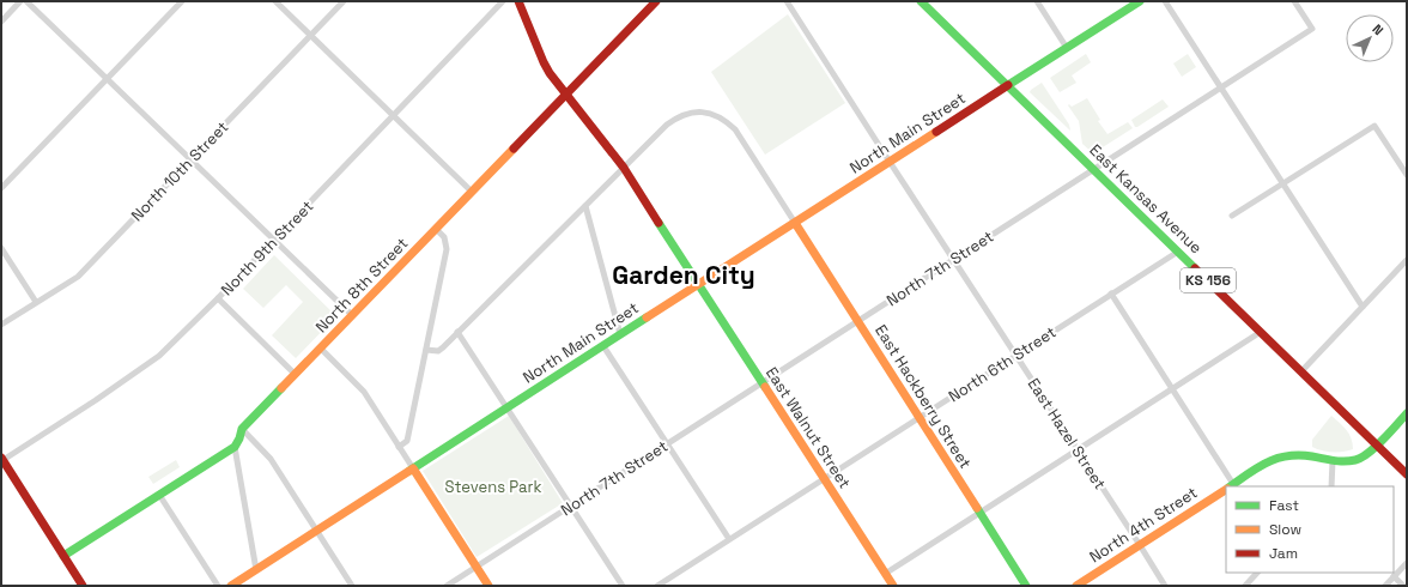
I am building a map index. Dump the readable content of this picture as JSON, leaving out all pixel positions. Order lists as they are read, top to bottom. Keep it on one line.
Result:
{"streets":{"main road":["North Main Street","East Kansas Avenue","KS 156","North 8th Street","East Hackberry Street","East Walnut Street","North 4th Street"],"street":["North 10th Street","North 9th Street","North 7th Street","North 6th Street","East Hazel Street"]},"crossings":[["North Main Street","East Kansas Avenue"],["North Main Street","East Hackberry Street"],["North Main Street","East Walnut Street"],["North Main Street","East Hazel Street"],["East Kansas Avenue","North 7th Street"],["East Kansas Avenue","North 6th Street"],["East Kansas Avenue","North 4th Street"],["North 7th Street","East Hackberry Street"],["North 7th Street","East Walnut Street"],["North 7th Street","East Hazel Street"],["North 8th Street","East Walnut Street"],["North 6th Street","East Hackberry Street"],["North 6th Street","East Walnut Street"],["North 6th Street","East Hazel Street"],["East Hazel Street","North 4th Street"]],"districts":["Garden City"],"parks":["Stevens Park"],"legend":["Fast","Slow","Jam"],"north":"top right"}
